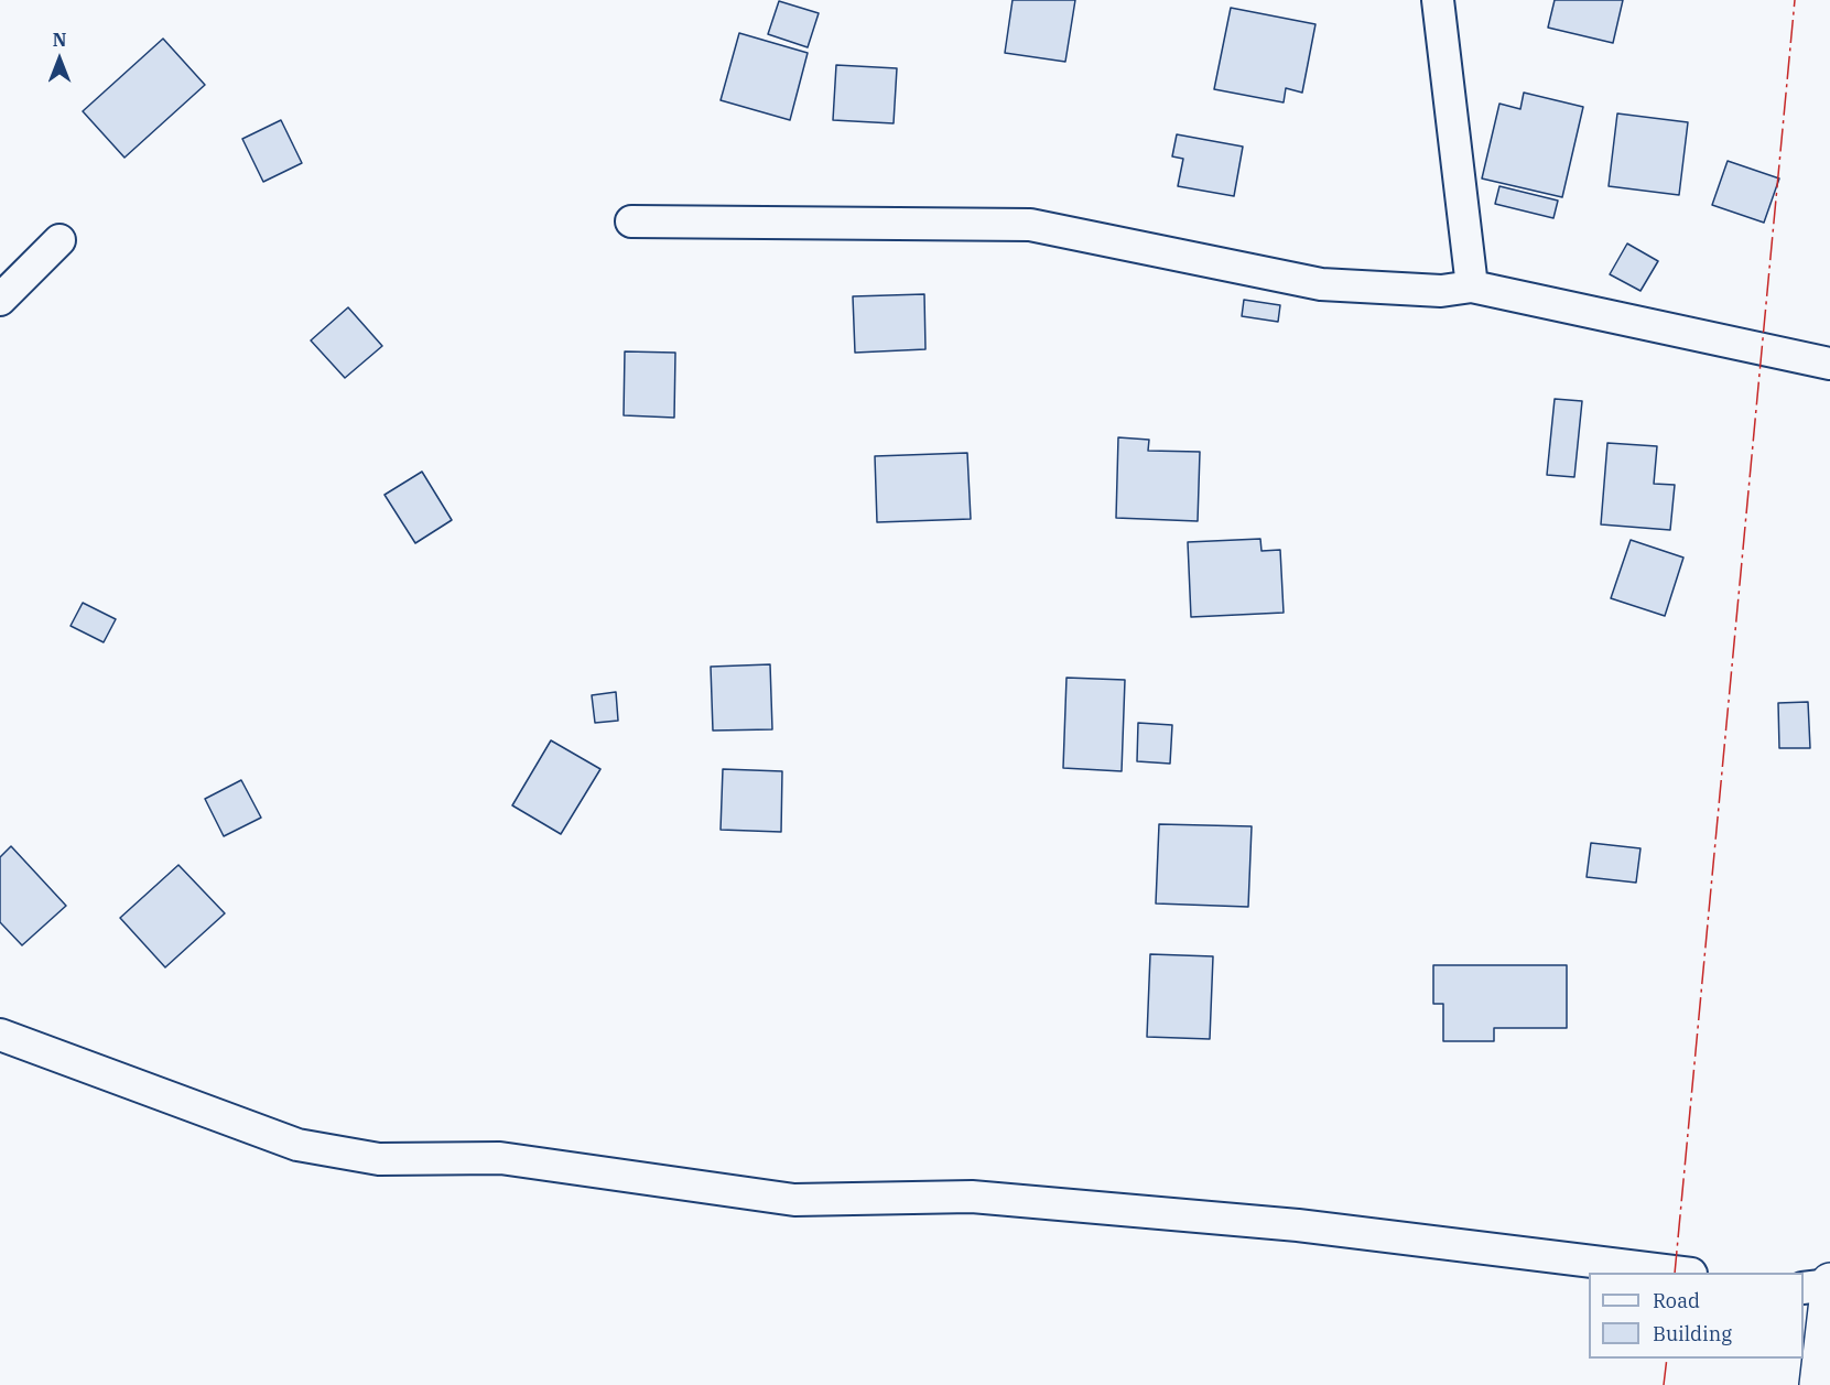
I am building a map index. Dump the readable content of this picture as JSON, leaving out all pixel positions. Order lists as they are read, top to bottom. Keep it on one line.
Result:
{"legend":["Road","Building"],"north":"top"}
